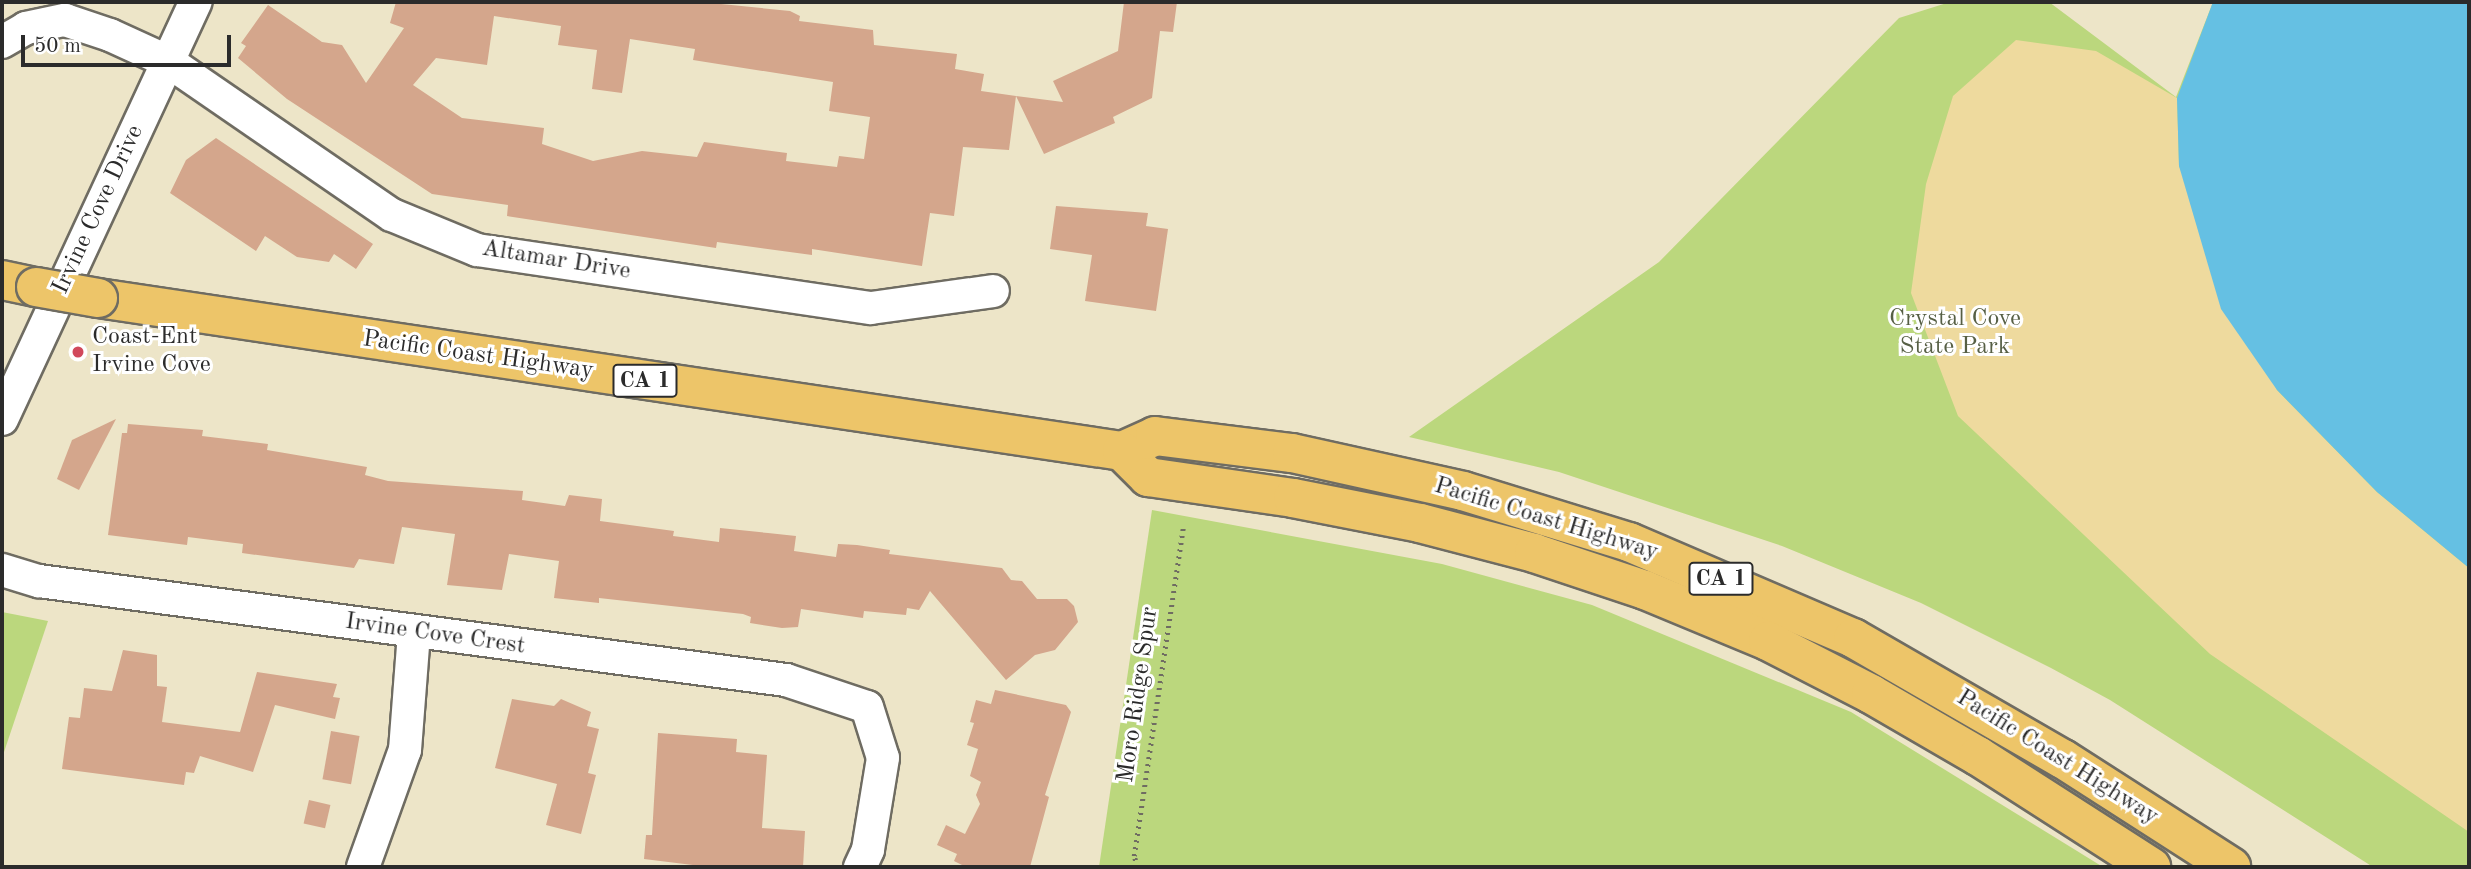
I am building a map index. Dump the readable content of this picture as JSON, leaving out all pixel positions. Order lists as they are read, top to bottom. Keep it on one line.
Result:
{"streets":{"highway":["Pacific Coast Highway","CA 1"],"street":["Irvine Cove Drive","Altamar Drive","Irvine Cove Crest"],"path":["Moro Ridge Spur"]},"crossings":[["Irvine Cove Drive","Altamar Drive"]],"parks":["Crystal Cove State Park"],"places":["Coast-Ent Irvine Cove"],"scale_bar":"50 m"}
